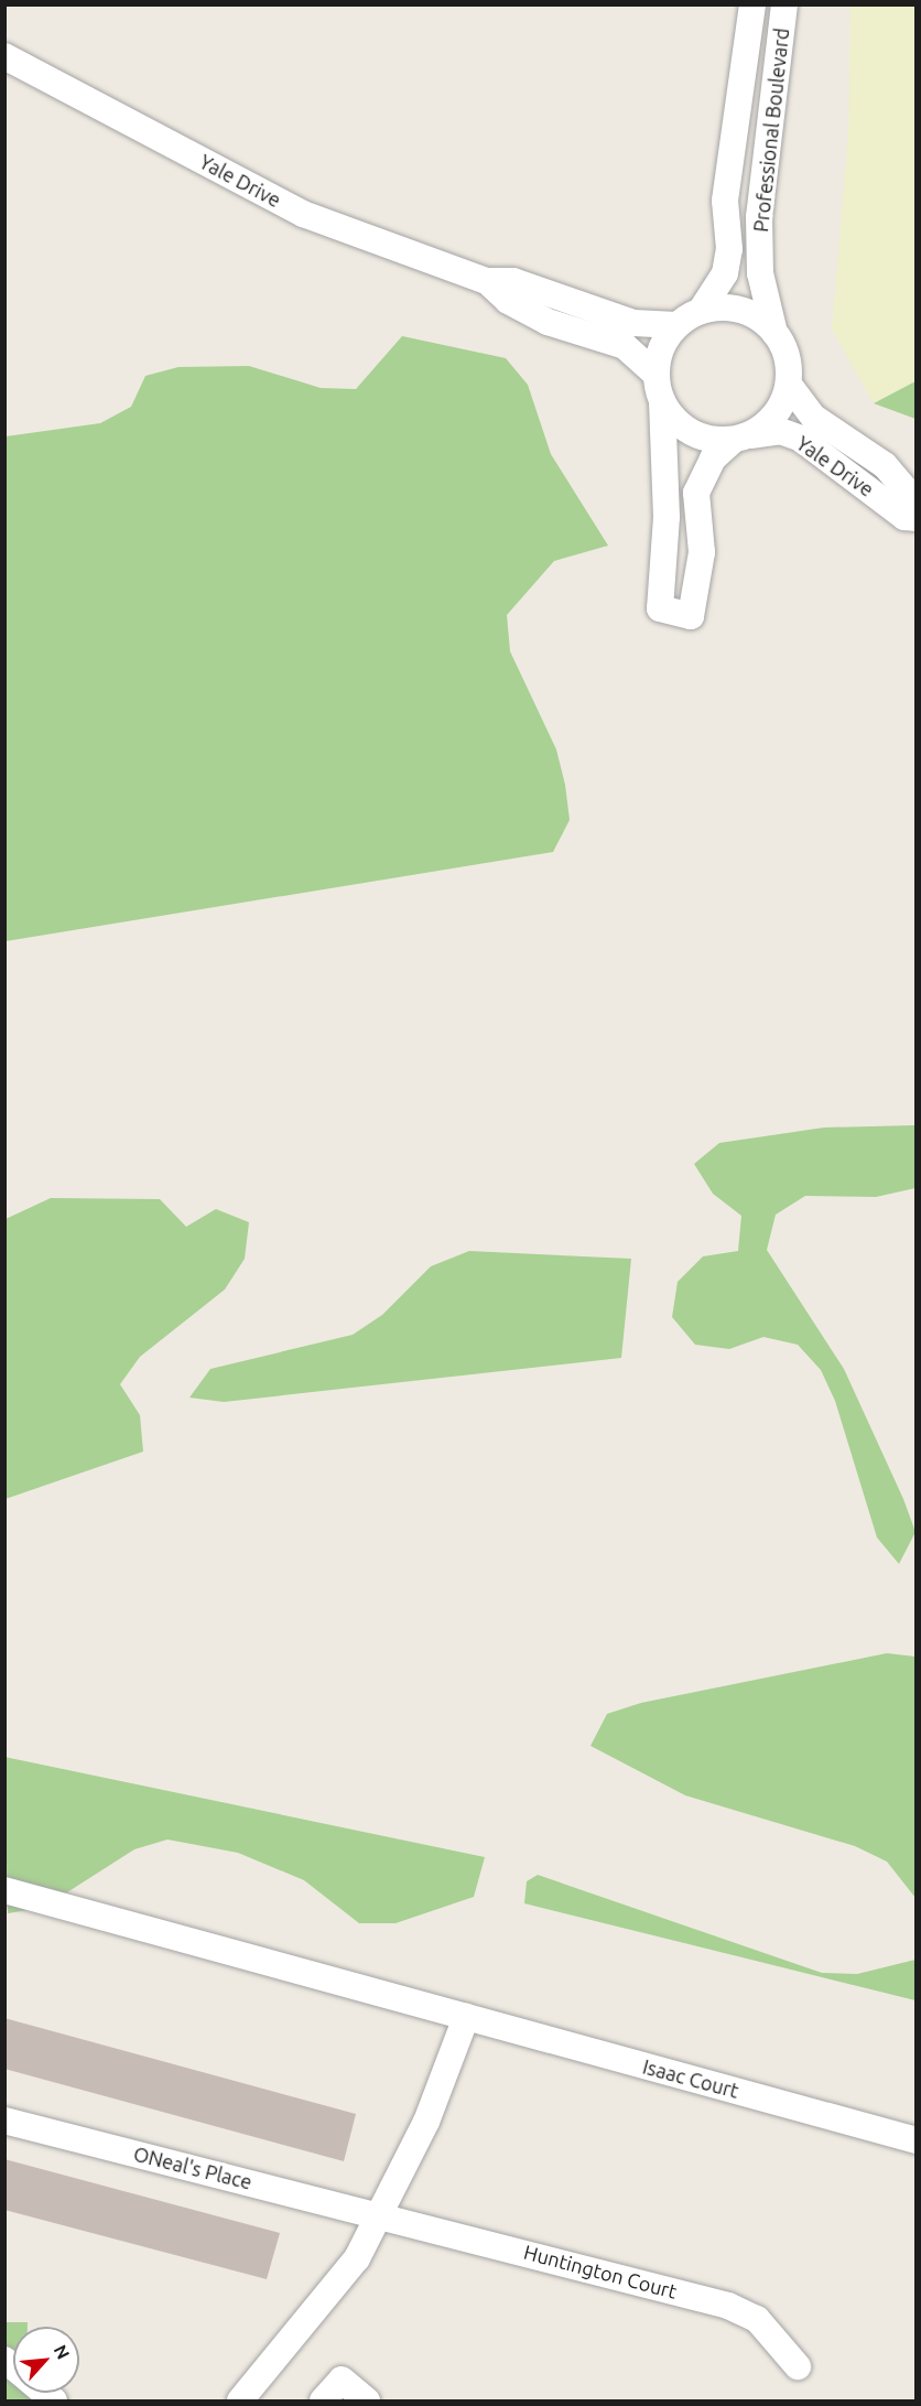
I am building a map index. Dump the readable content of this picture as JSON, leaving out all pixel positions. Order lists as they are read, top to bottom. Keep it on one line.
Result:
{"streets":{"street":["Professional Boulevard","Yale Drive","Isaac Court","ONeal's Place","Huntington Court"]},"crossings":[["Professional Boulevard","Yale Drive"],["ONeal's Place","Huntington Court"]],"north":"top right"}
